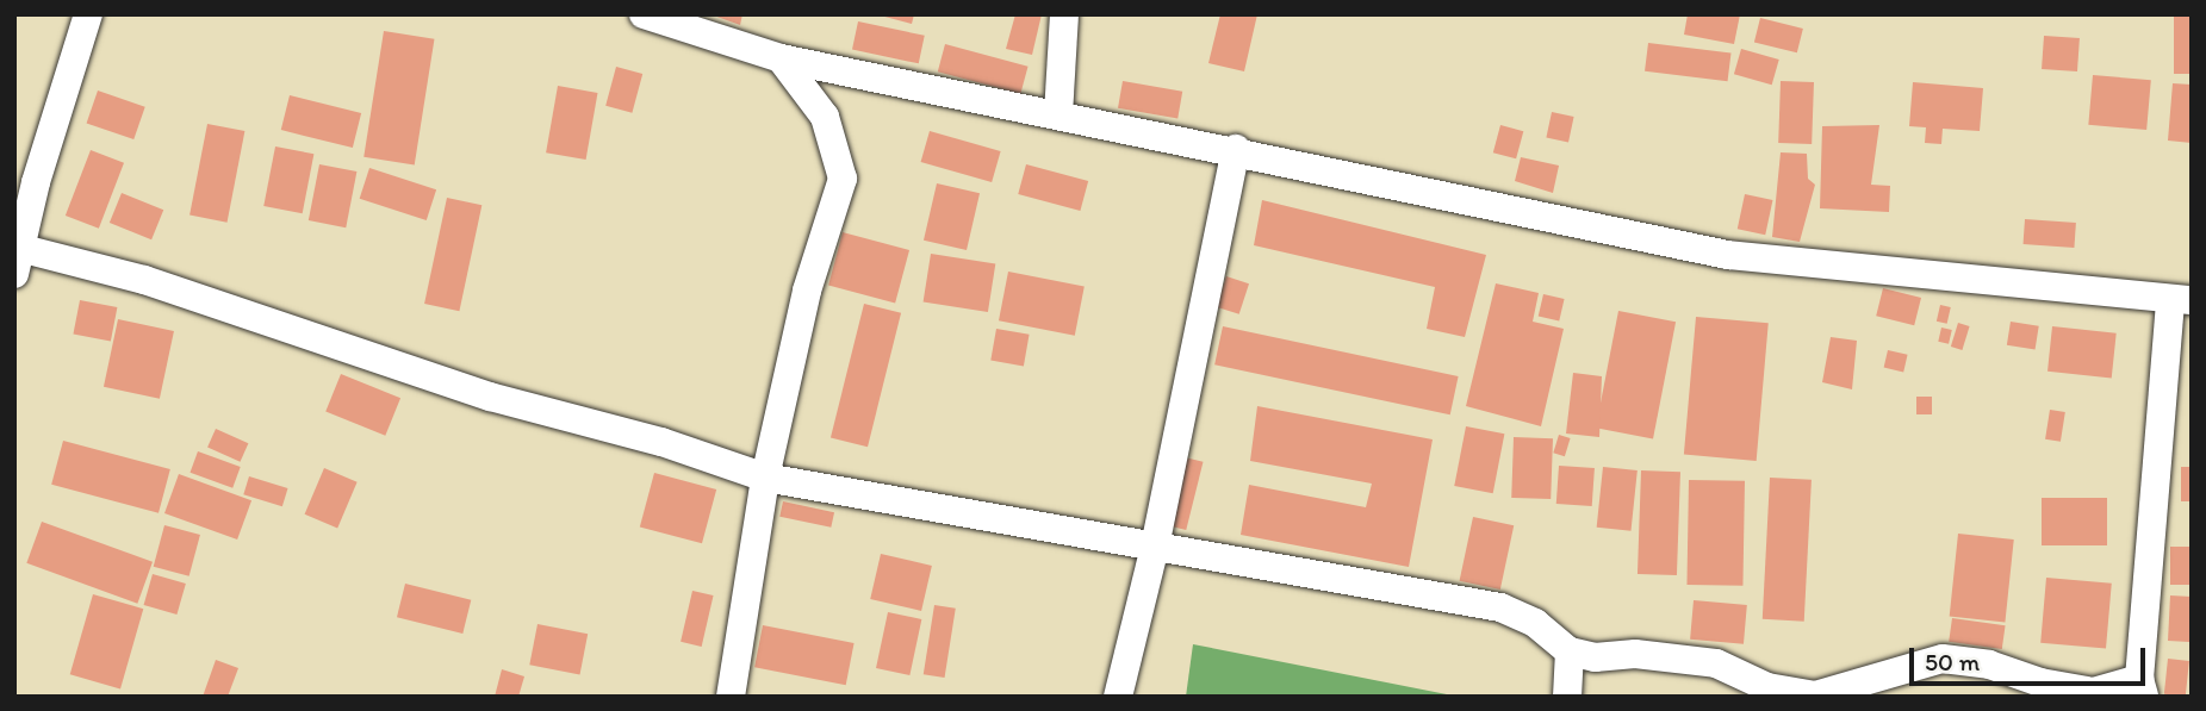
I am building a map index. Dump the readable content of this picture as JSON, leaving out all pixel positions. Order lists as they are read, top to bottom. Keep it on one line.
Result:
{"scale_bar":"50 m"}
